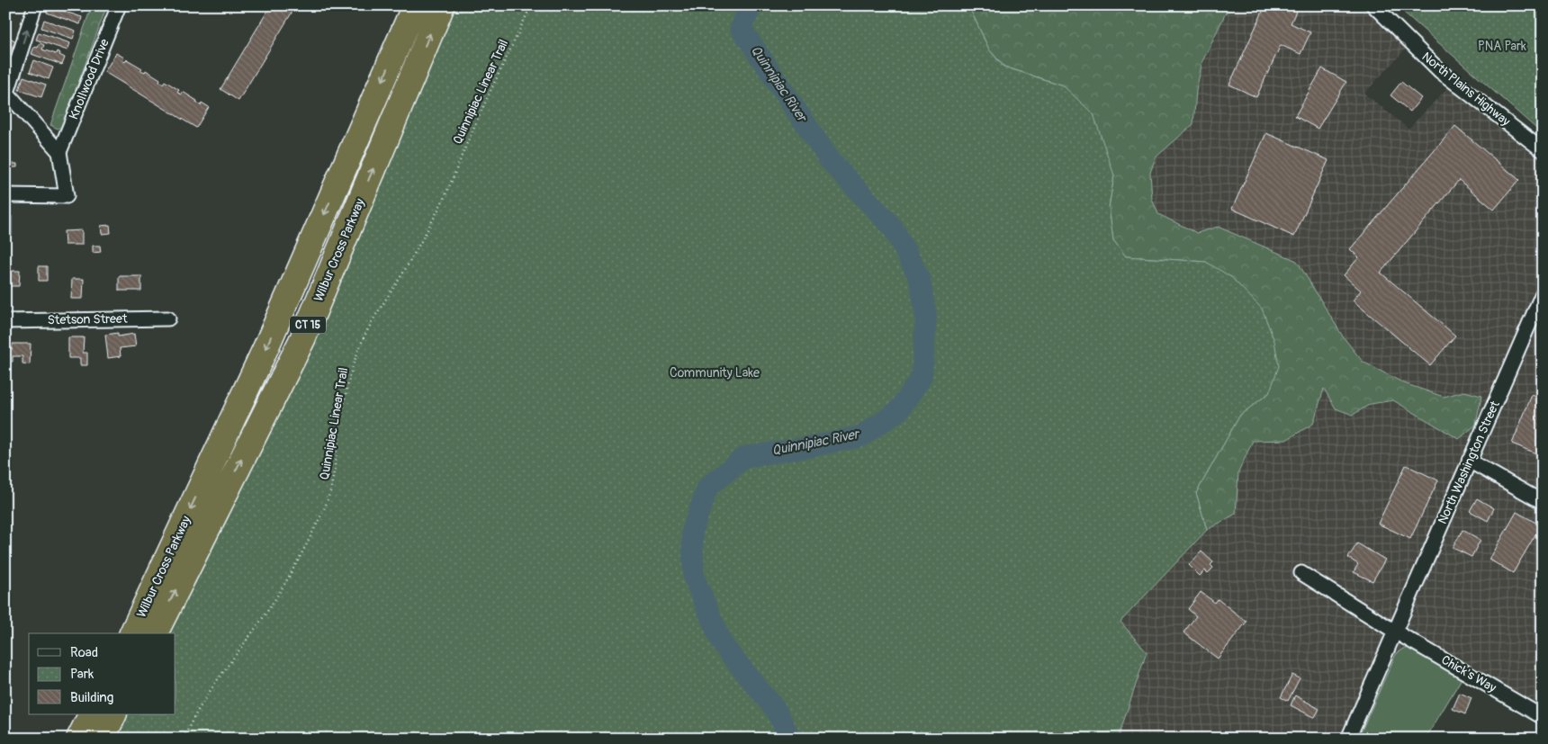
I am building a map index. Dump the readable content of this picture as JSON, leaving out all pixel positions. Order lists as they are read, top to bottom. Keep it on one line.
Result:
{"streets":{"highway":["Wilbur Cross Parkway","CT 15"],"street":["Knollwood Drive","North Plains Highway","Stetson Street","North Washington Street","Chick's Way"],"path":["Quinnipiac Linear Trail"]},"crossings":[["North Washington Street","Chick's Way"]],"water":["Quinnipiac River"],"parks":["PNA Park","Community Lake"],"legend":["Road","Park","Building"]}
